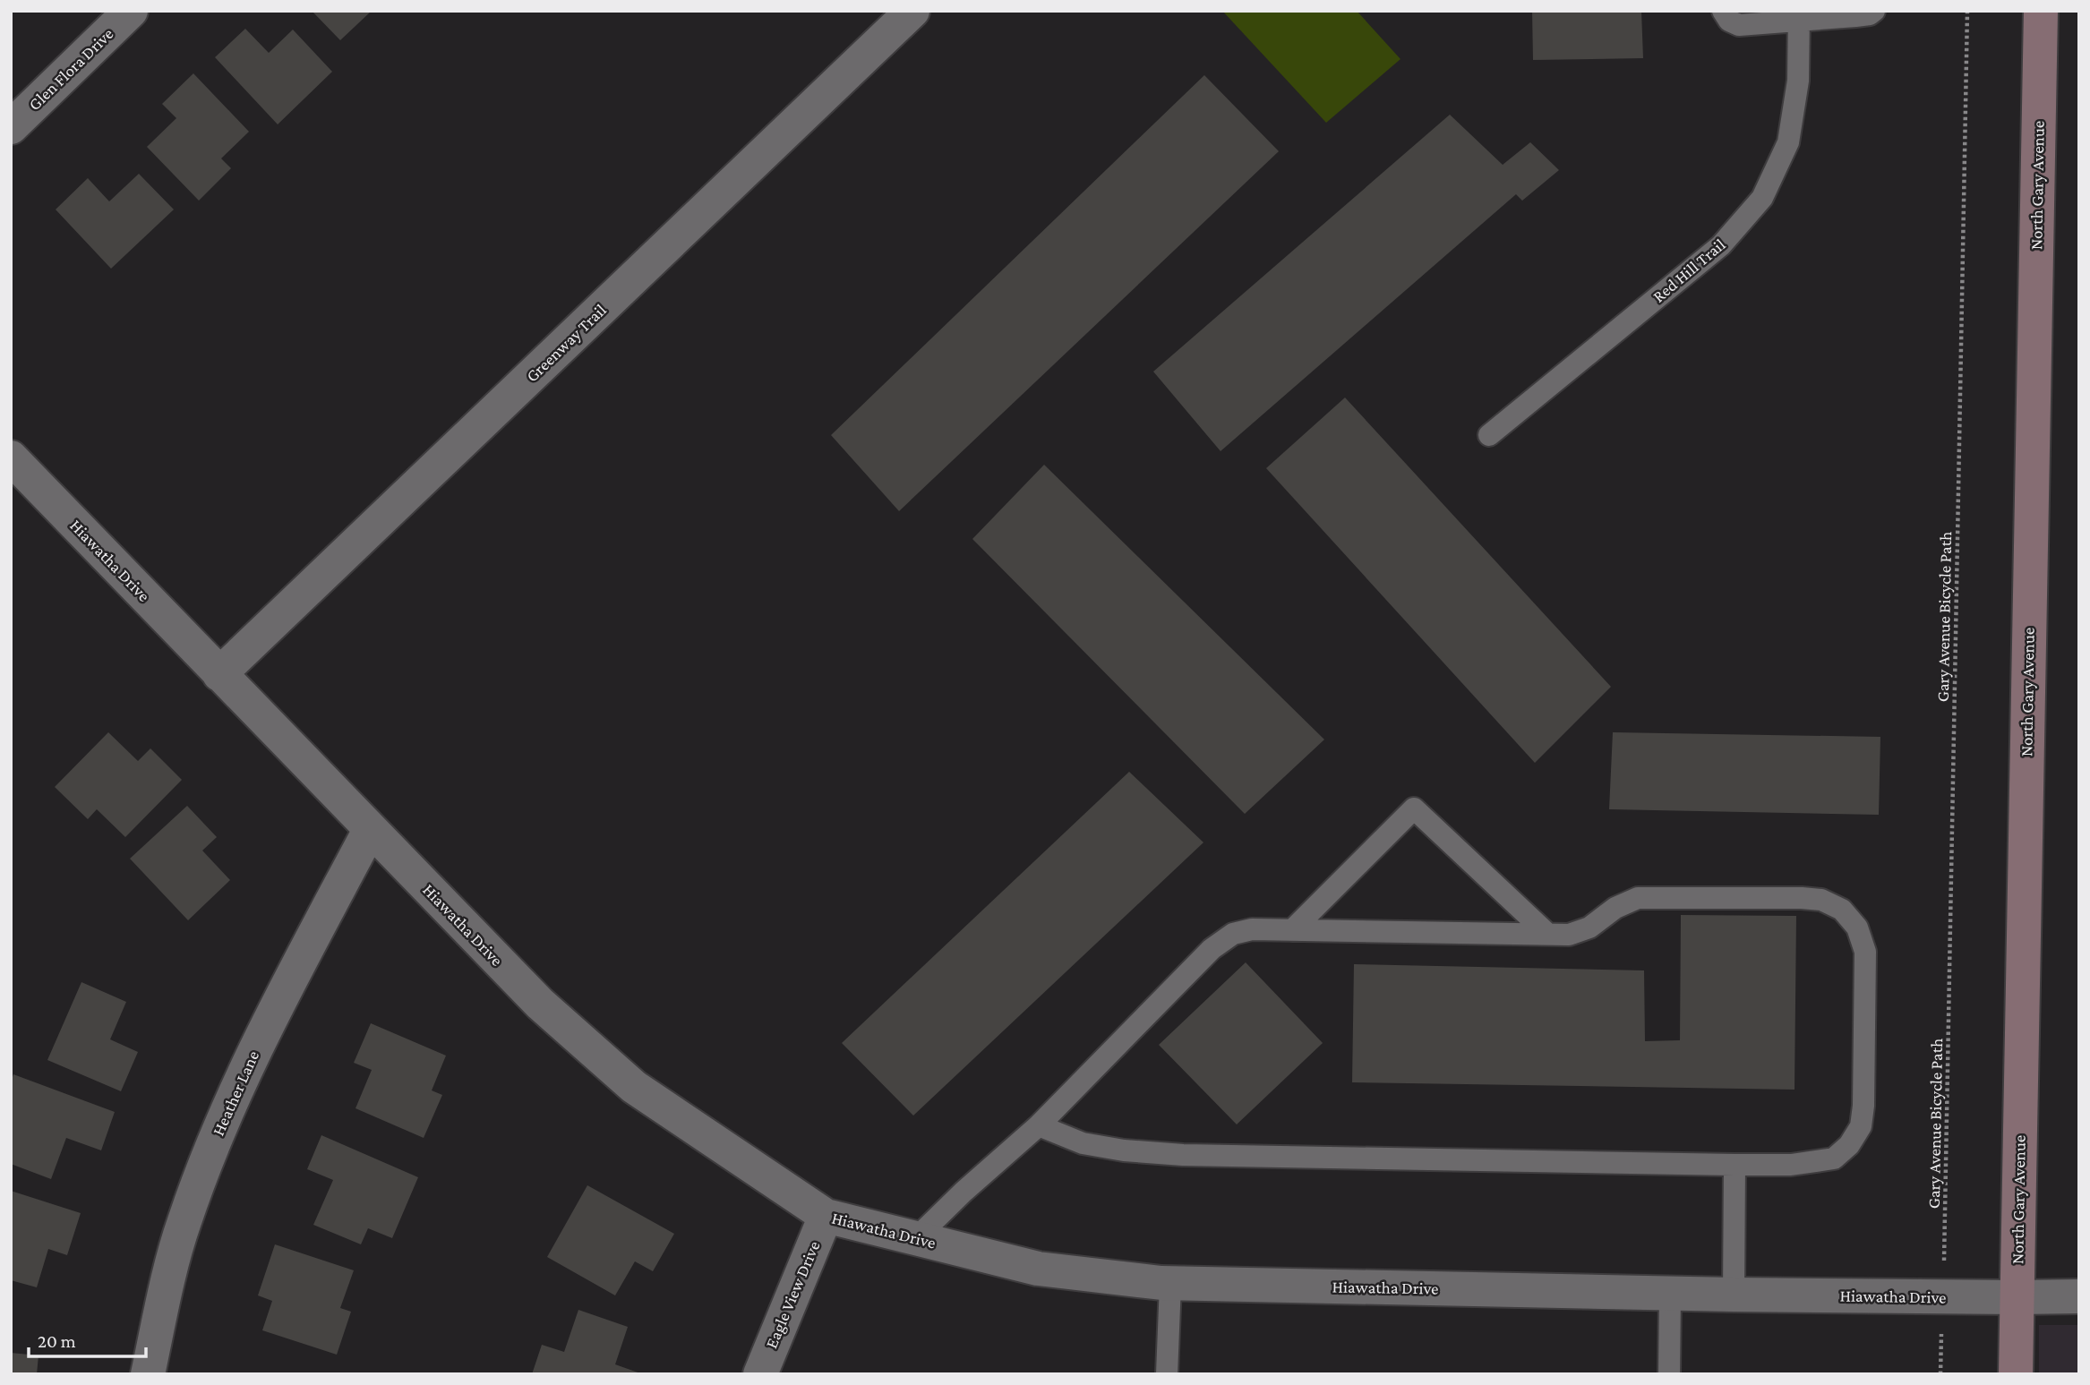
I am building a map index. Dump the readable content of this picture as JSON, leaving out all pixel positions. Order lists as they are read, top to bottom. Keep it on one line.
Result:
{"streets":{"street":["Glen Flora Drive","North Gary Avenue","Greenway Trail","Hiawatha Drive","Heather Lane","Eagle View Drive"],"lane":["Red Hill Trail"],"path":["Gary Avenue Bicycle Path"]},"crossings":[["North Gary Avenue","Hiawatha Drive"],["Greenway Trail","Hiawatha Drive"],["Hiawatha Drive","Heather Lane"],["Hiawatha Drive","Eagle View Drive"]],"scale_bar":"20 m"}
